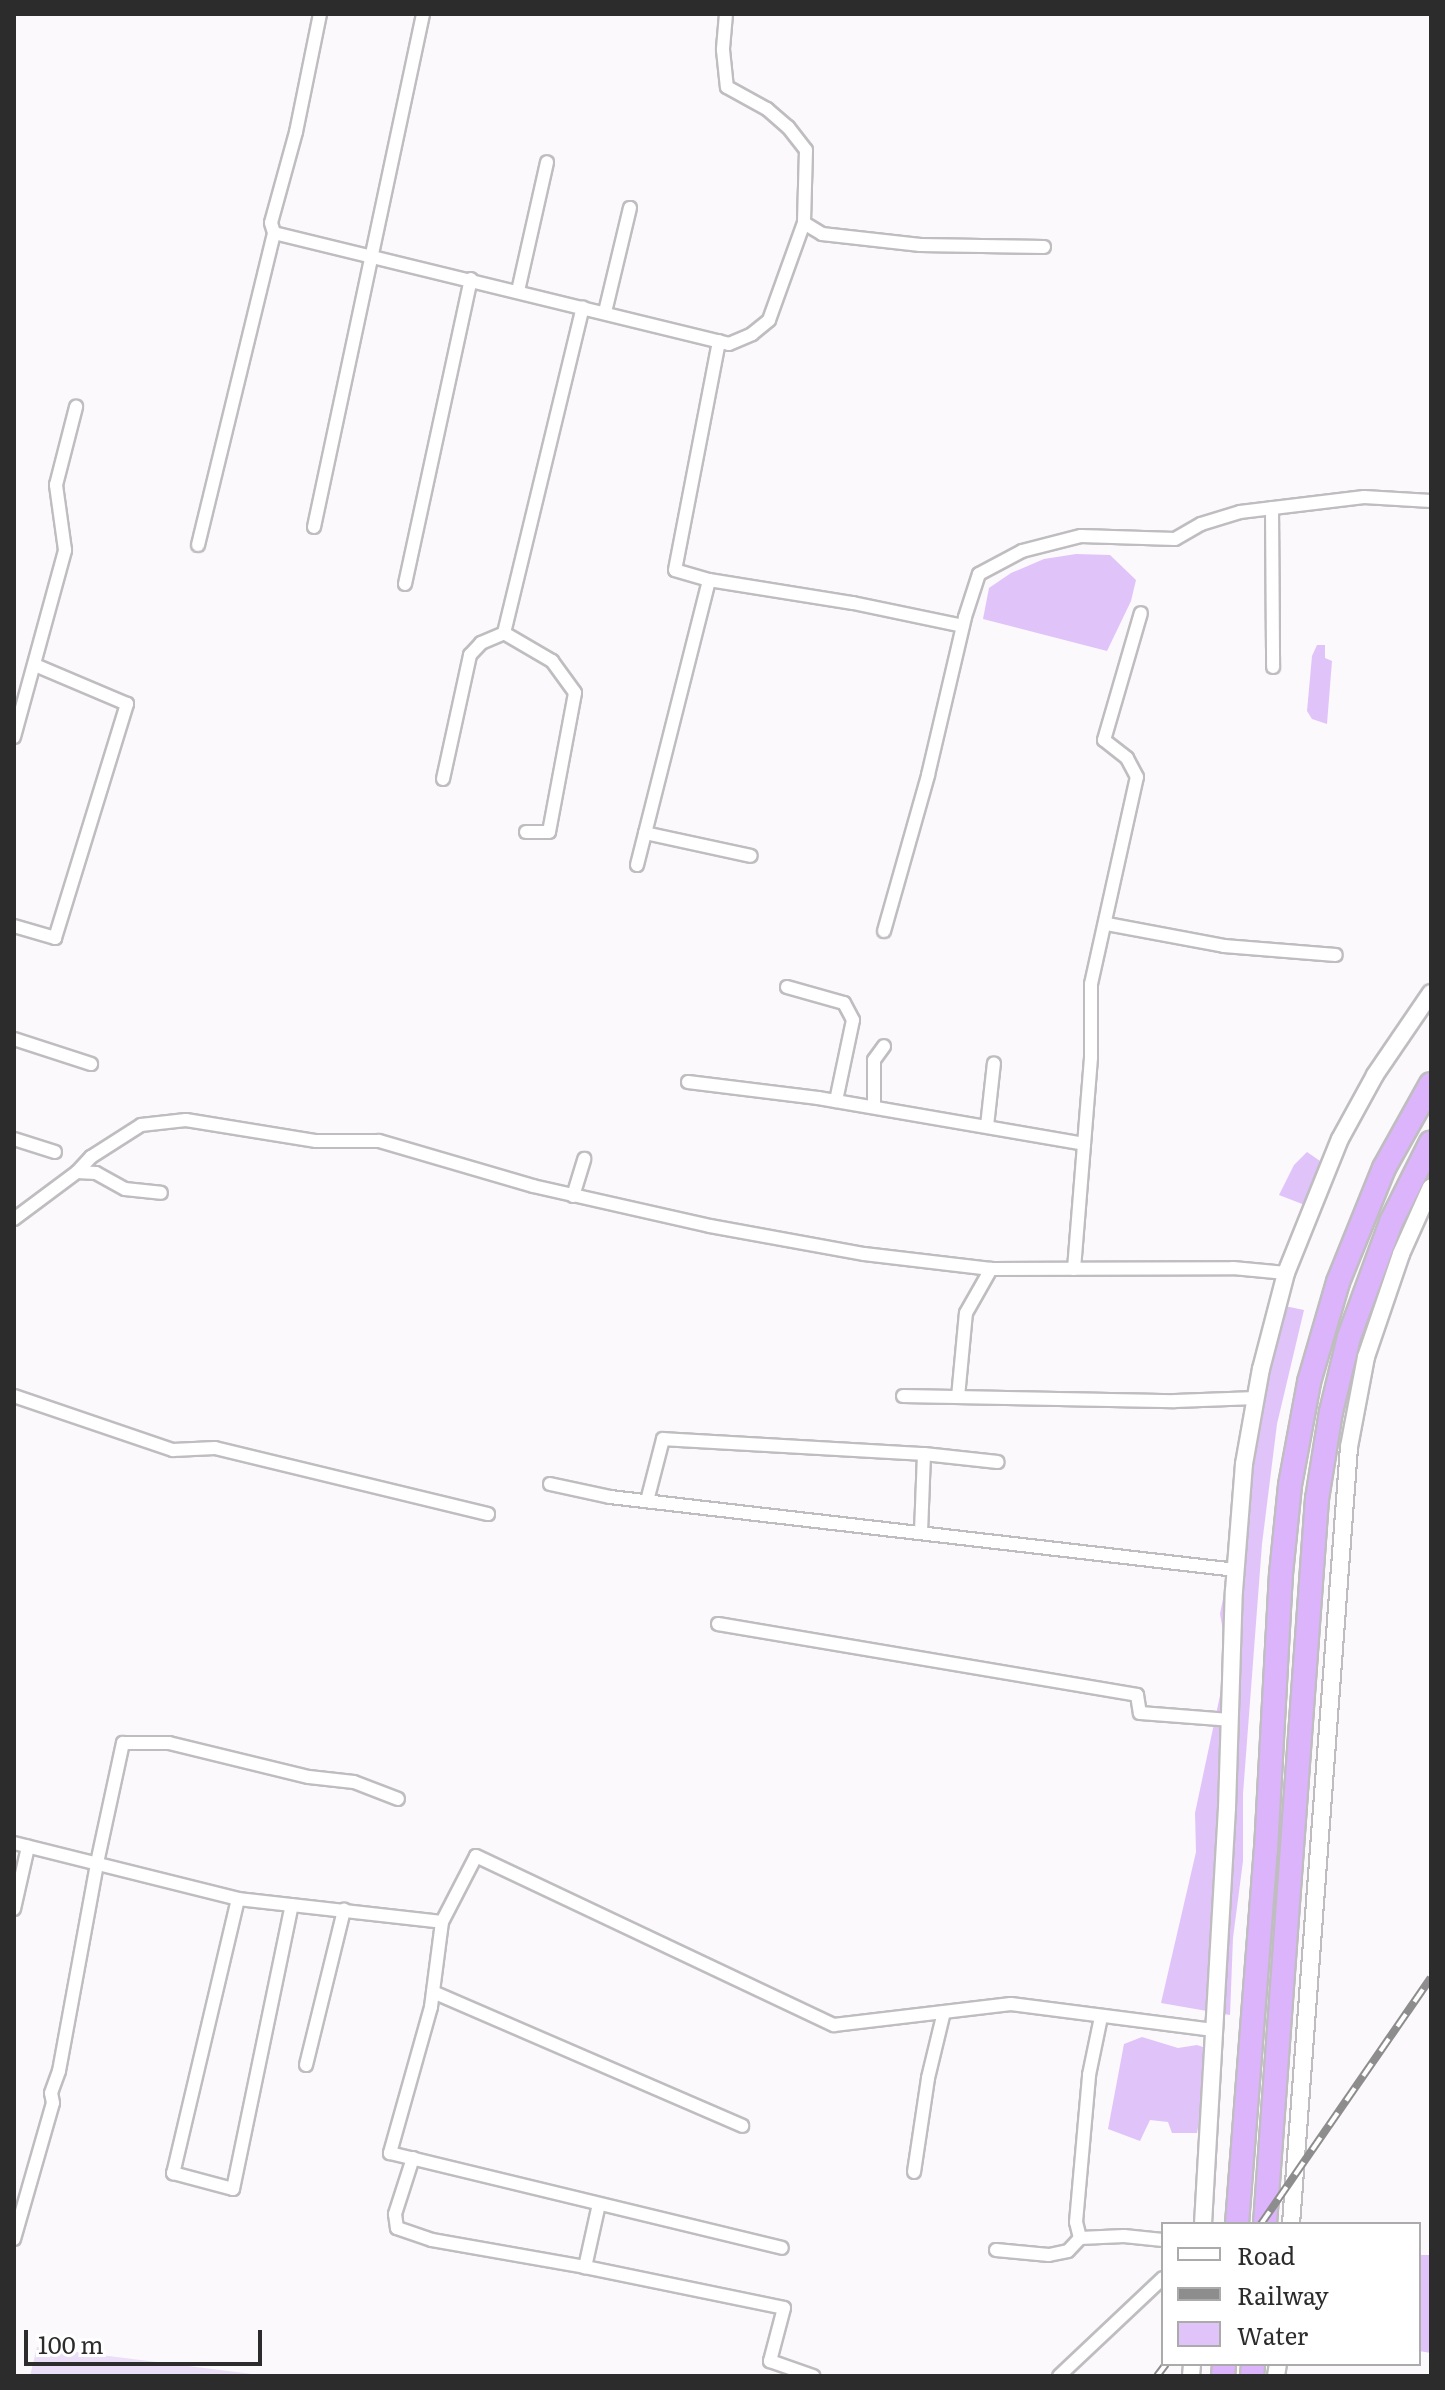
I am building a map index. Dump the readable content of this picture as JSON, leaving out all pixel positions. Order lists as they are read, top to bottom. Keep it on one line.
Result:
{"legend":["Road","Railway","Water"],"scale_bar":"100 m"}
